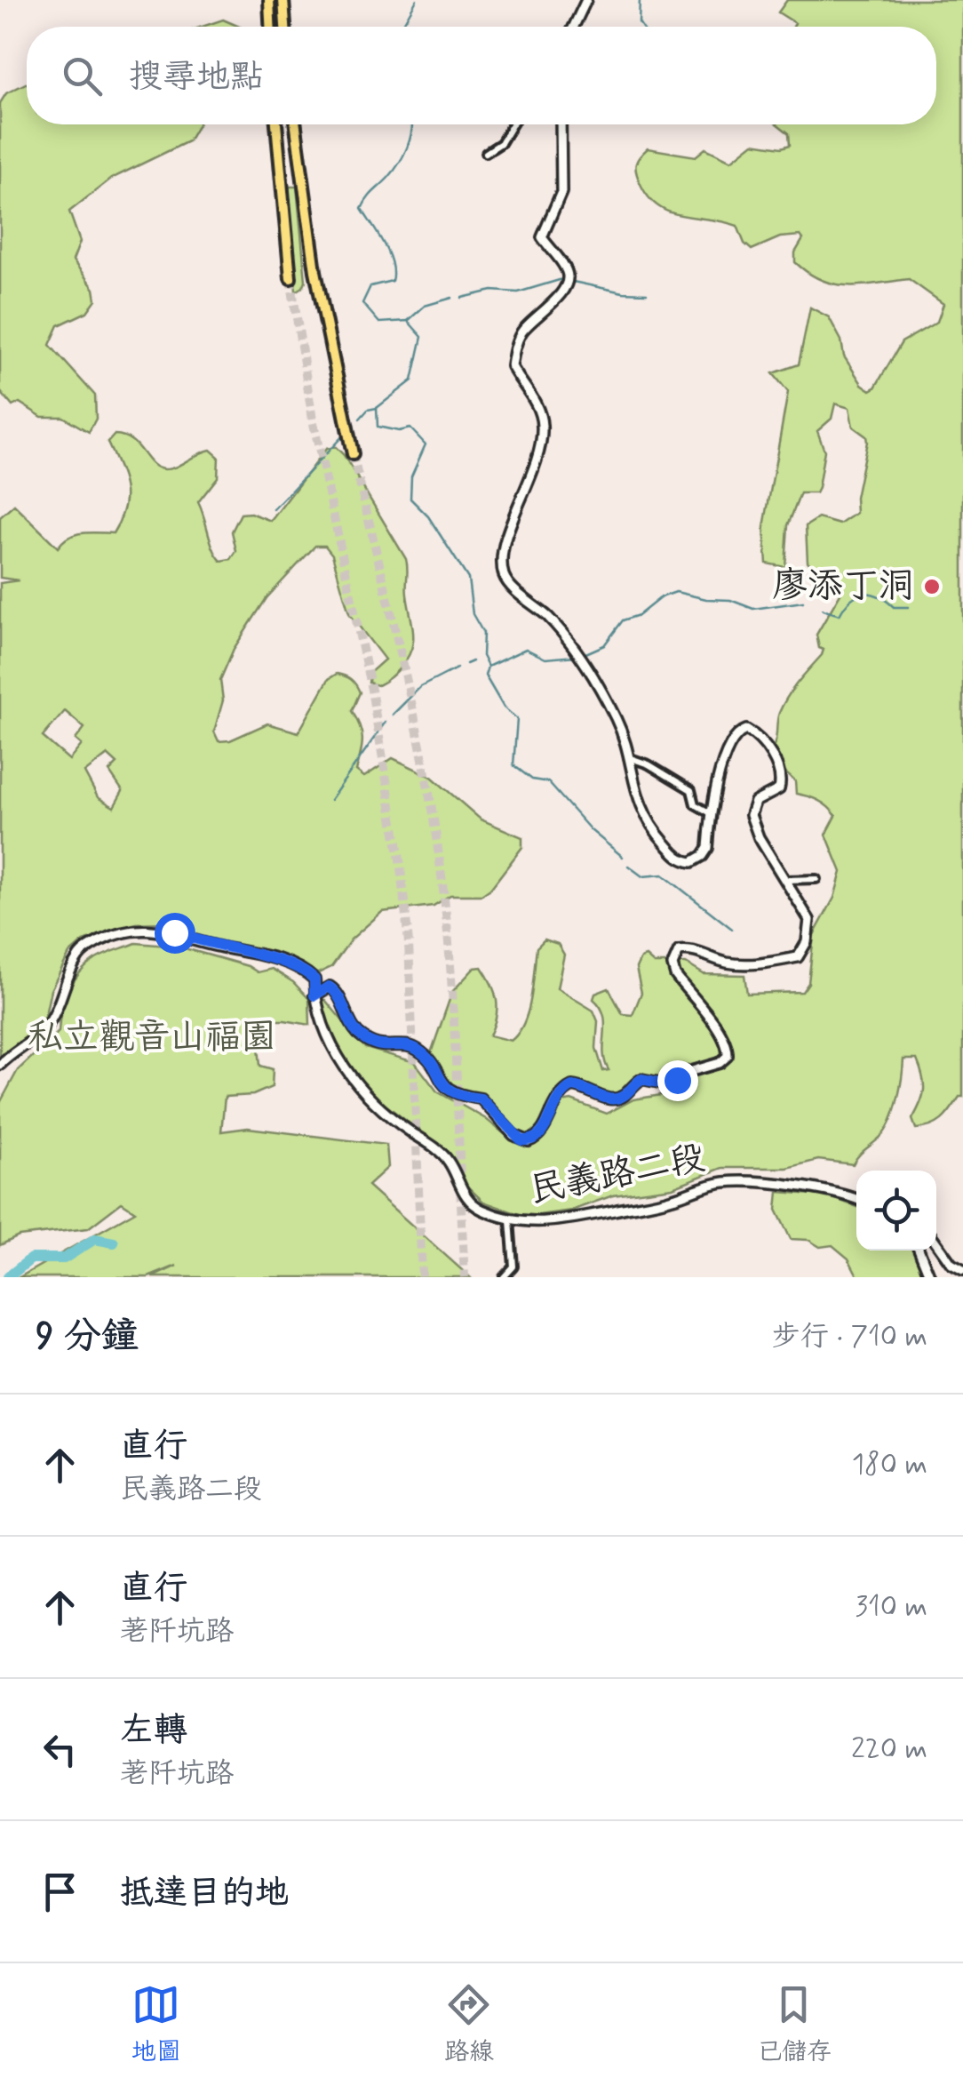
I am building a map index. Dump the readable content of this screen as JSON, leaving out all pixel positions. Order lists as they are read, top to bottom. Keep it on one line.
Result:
{"streets":{"street":["民義路二段"]},"parks":["私立觀音山福園"],"places":["廖添丁洞"],"page":{"search":"搜尋地點","heading":["9 分鐘","步行 · 710 m"],"list":[["直行","民義路二段","180 m"],["直行","荖阡坑路","310 m"],["左轉","荖阡坑路","220 m"],"抵達目的地"],"nav":["地圖","路線","已儲存"]}}
